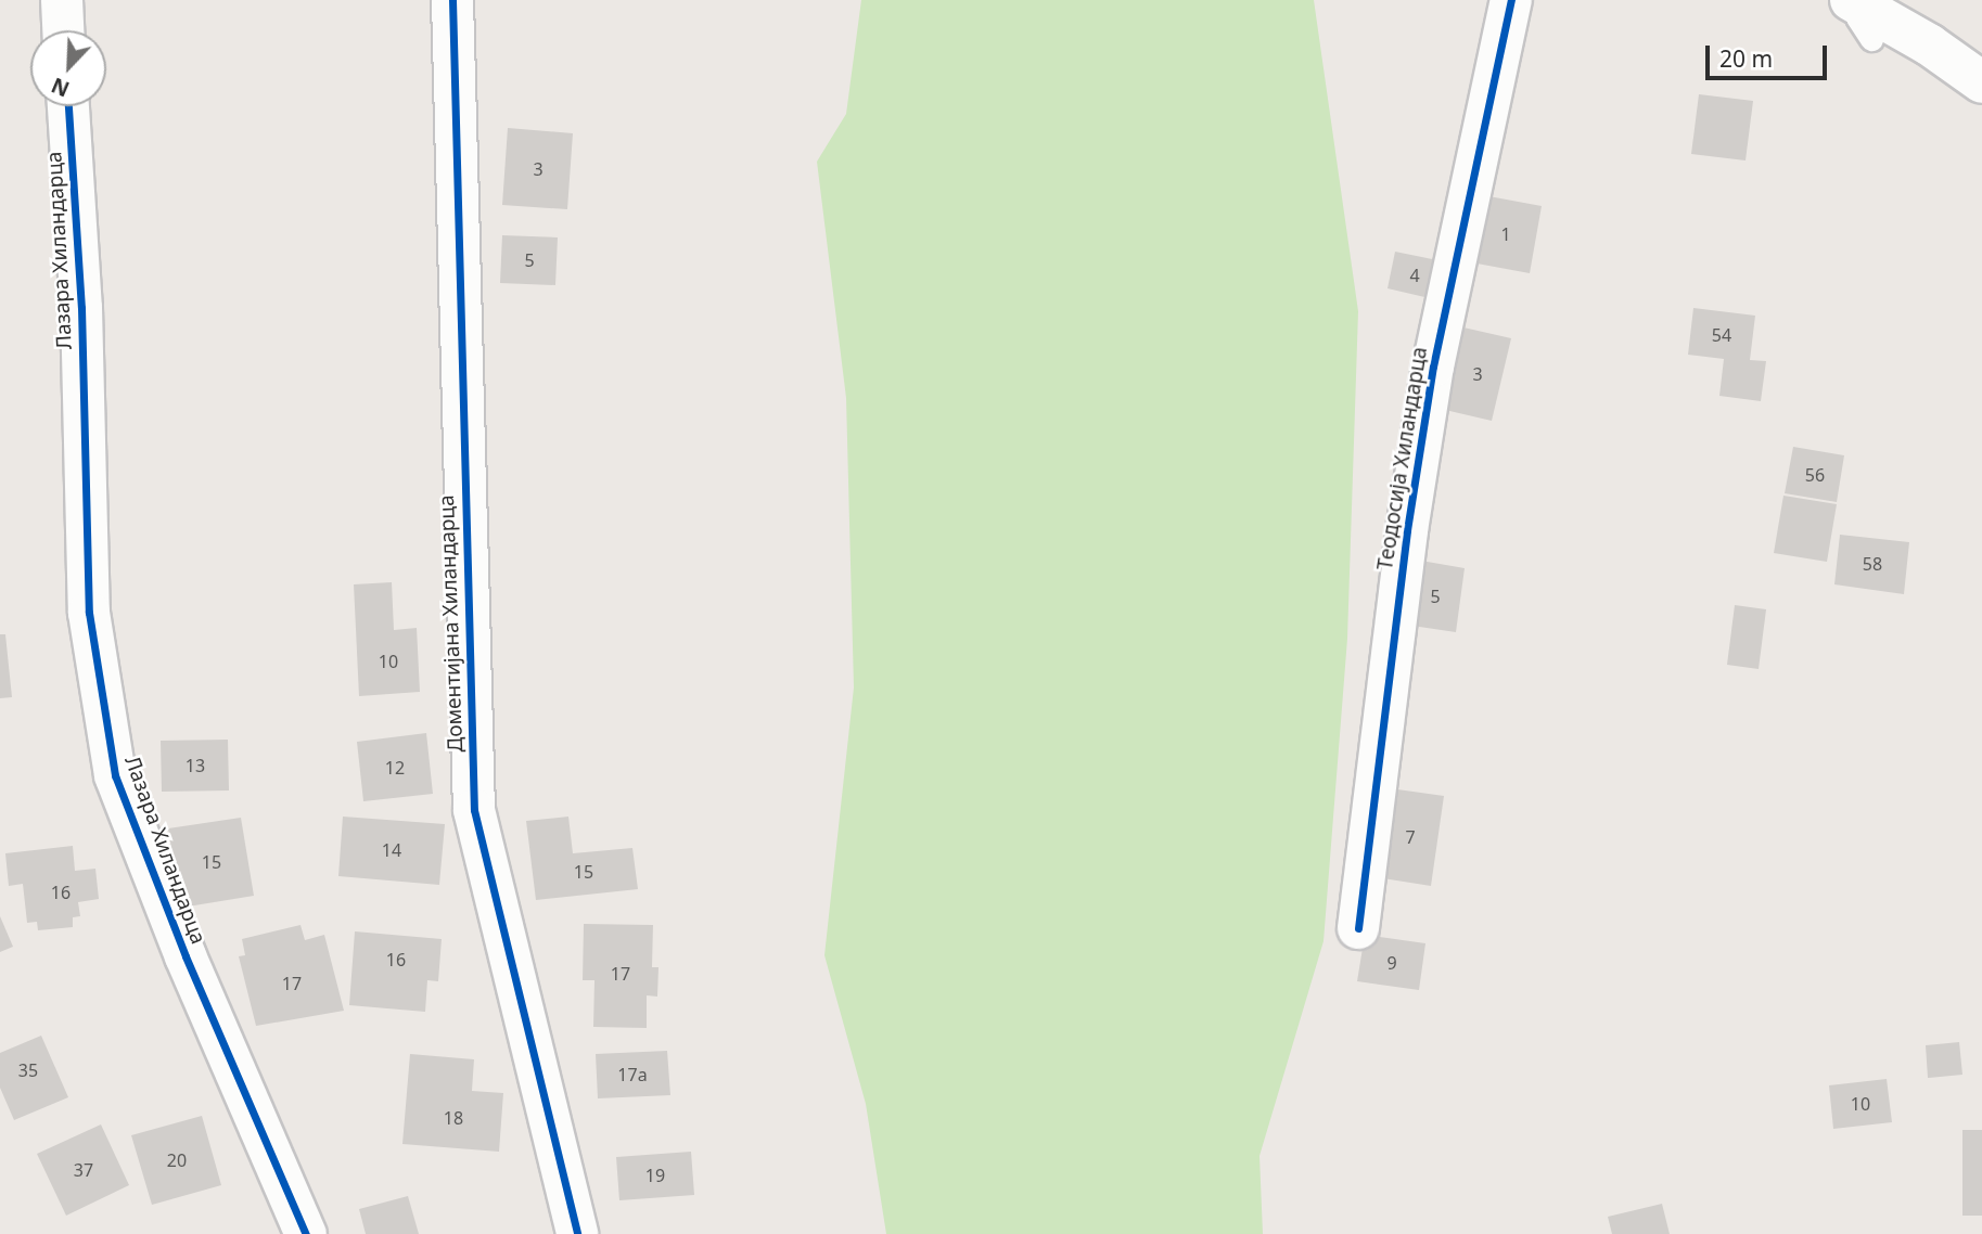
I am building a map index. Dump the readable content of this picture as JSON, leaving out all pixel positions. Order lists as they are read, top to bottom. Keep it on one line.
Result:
{"streets":{"street":["Лазара Хиландарца","Теодосија Хиландарца","Доментијана Хиландарца"]},"house_numbers":["3","1","5","4","54","3","56","58","5","10","13","12","7","14","15","15","16","16","9","17","17","35","17a","10","18","20","37","19"],"scale_bar":"20 m","north":"bottom left"}
